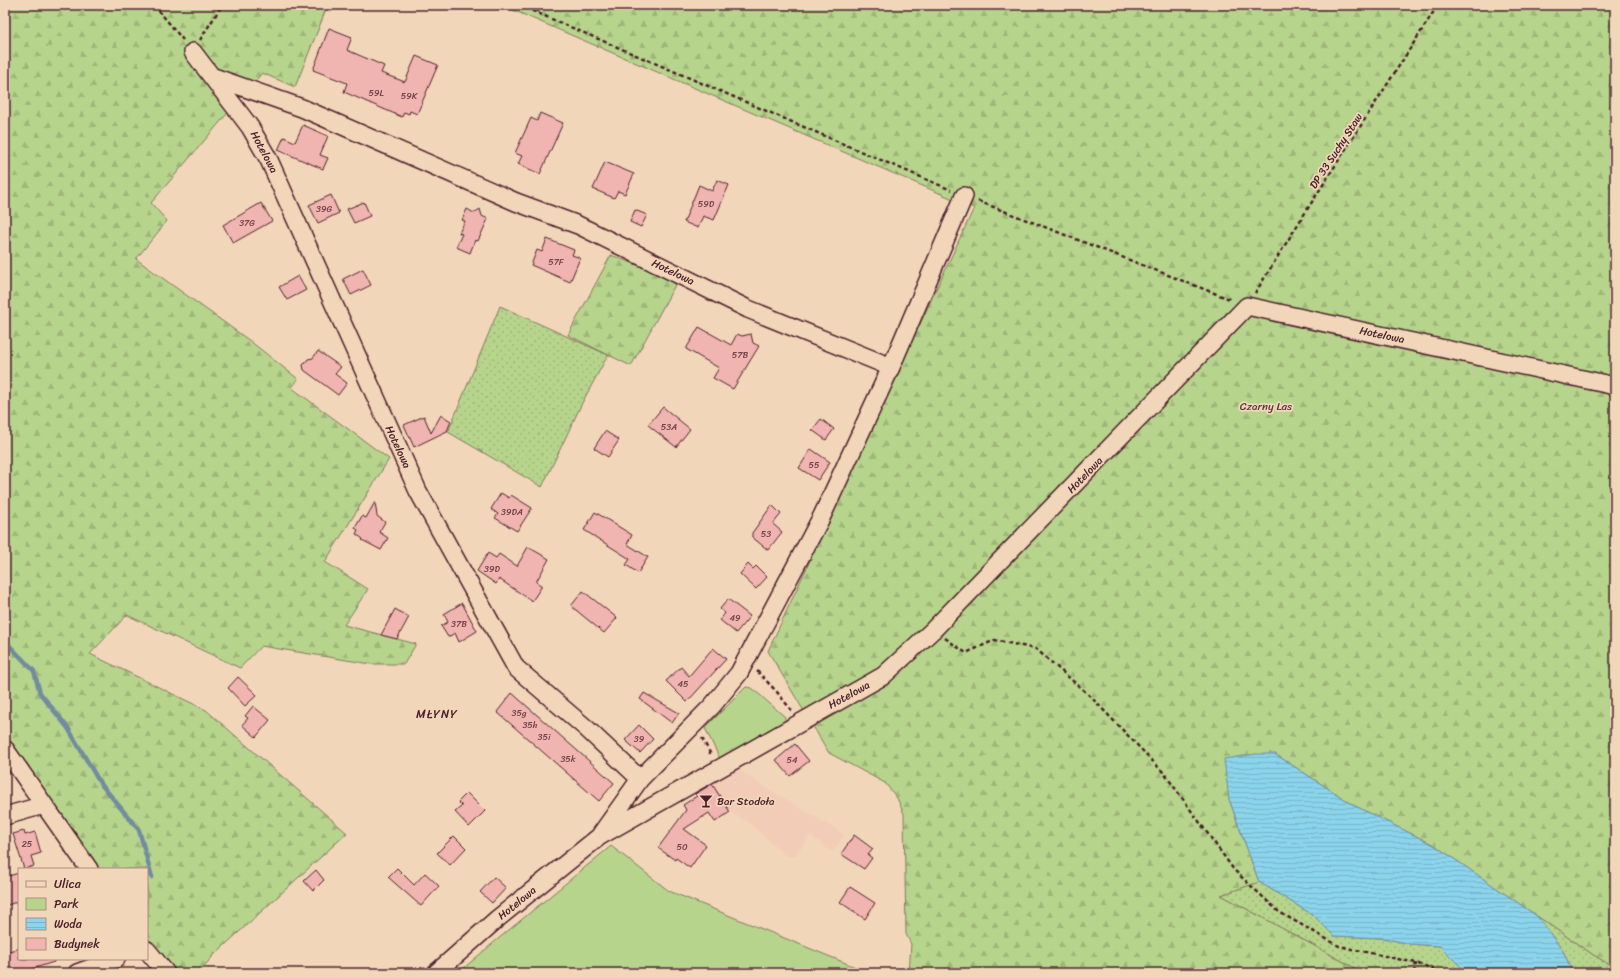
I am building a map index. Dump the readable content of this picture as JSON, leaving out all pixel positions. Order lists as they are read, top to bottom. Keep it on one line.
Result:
{"streets":{"street":["Hotelowa"],"path":["DP 33 Suchy Staw"]},"crossings":[["DP 33 Suchy Staw","Hotelowa"]],"districts":["MŁYNY"],"parks":["Czarny Las"],"places":{"bar":["Bar Stodoła"]},"house_numbers":["59L","59K","59D","39G","37G","57F","57B","53A","55","39DA","53","39D","49","37B","45","35g","35h","35i","39","35k","54","25","50"],"legend":["Ulica","Park","Woda","Budynek"]}
